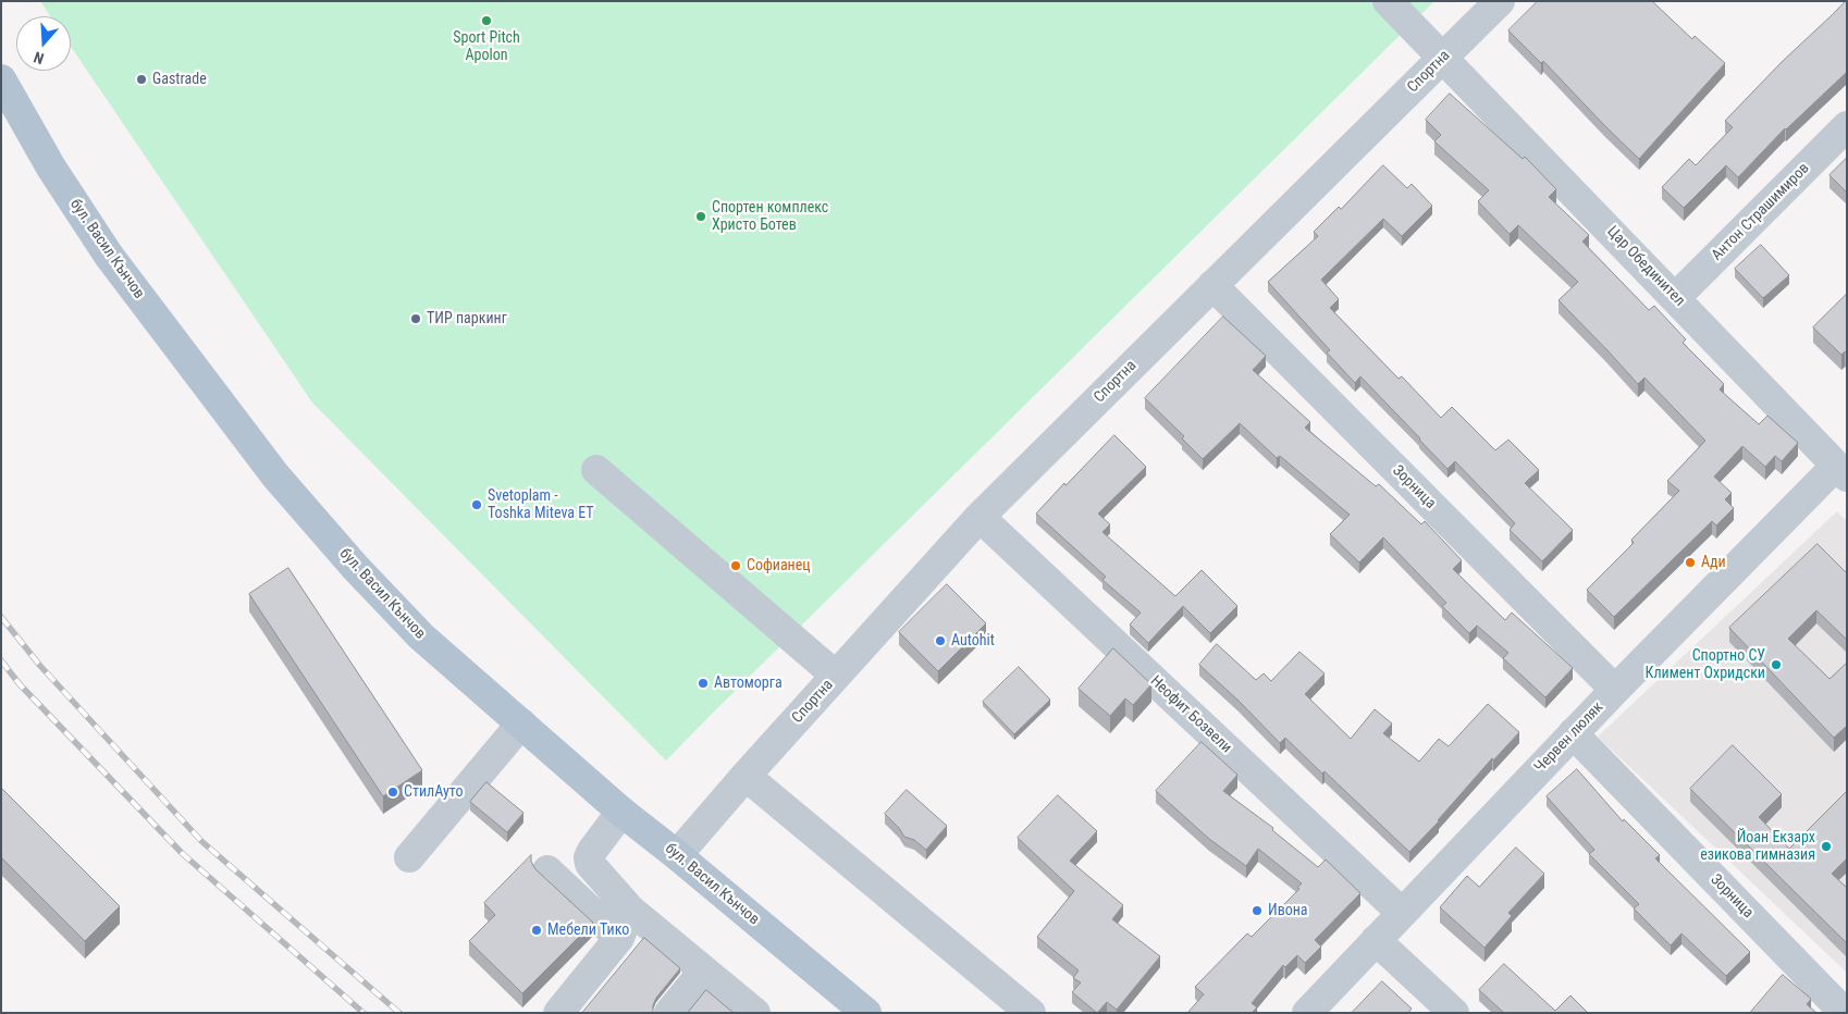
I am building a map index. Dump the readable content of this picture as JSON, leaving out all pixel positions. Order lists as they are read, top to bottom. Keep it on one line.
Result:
{"streets":{"main road":["бул. Васил Кънчов"],"street":["Спортна","Антон Страшимиров","Цар Обединител","Зорница","Неофит Бозвели","Червен люляк"]},"crossings":[["Спортна","бул. Васил Кънчов"],["Спортна","Цар Обединител"],["Спортна","Зорница"],["Спортна","Неофит Бозвели"],["Антон Страшимиров","Цар Обединител"],["Цар Обединител","Червен люляк"],["Зорница","Червен люляк"],["Неофит Бозвели","Червен люляк"]],"places":["Sport Pitch Apolon","Gastrade","Спортен комплекс Христо Ботев","ТИР паркинг","Svetoplam - Toshka Miteva ET","Ади","Софианец","Autohit","Спортно СУ Климент Охридски","Автоморга","СтилАуто","Йоан Екзарх езикова гимназия","Ивона","Мебели Тико"],"north":"bottom"}
